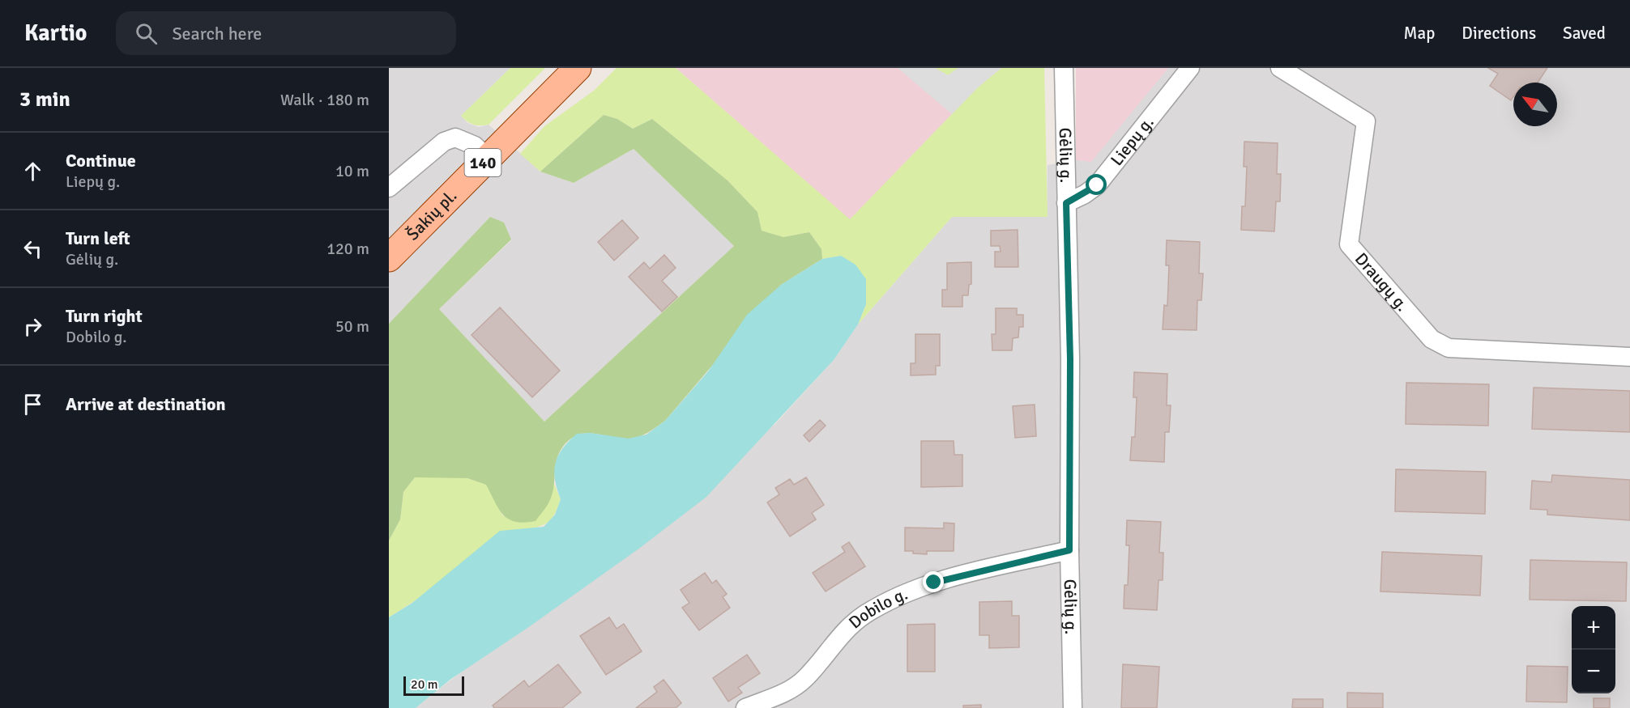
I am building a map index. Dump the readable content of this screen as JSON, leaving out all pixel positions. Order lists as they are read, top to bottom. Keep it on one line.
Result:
{"streets":{"main road":["140","Šakių pl."],"street":["Liepų g.","Gėlių g.","Draugų g.","Dobilo g."]},"crossings":[["Liepų g.","Gėlių g."],["Gėlių g.","Dobilo g."]],"scale_bar":"20 m","north":"top left","page":{"header":"Kartio","search":"Search here","nav":["Map","Directions","Saved"],"heading":["3 min","Walk · 180 m"],"list":[["Continue","Liepų g.","10 m"],["Turn left","Gėlių g.","120 m"],["Turn right","Dobilo g.","50 m"],"Arrive at destination"],"map_buttons":["+","−"],"scale":"20 m"}}
